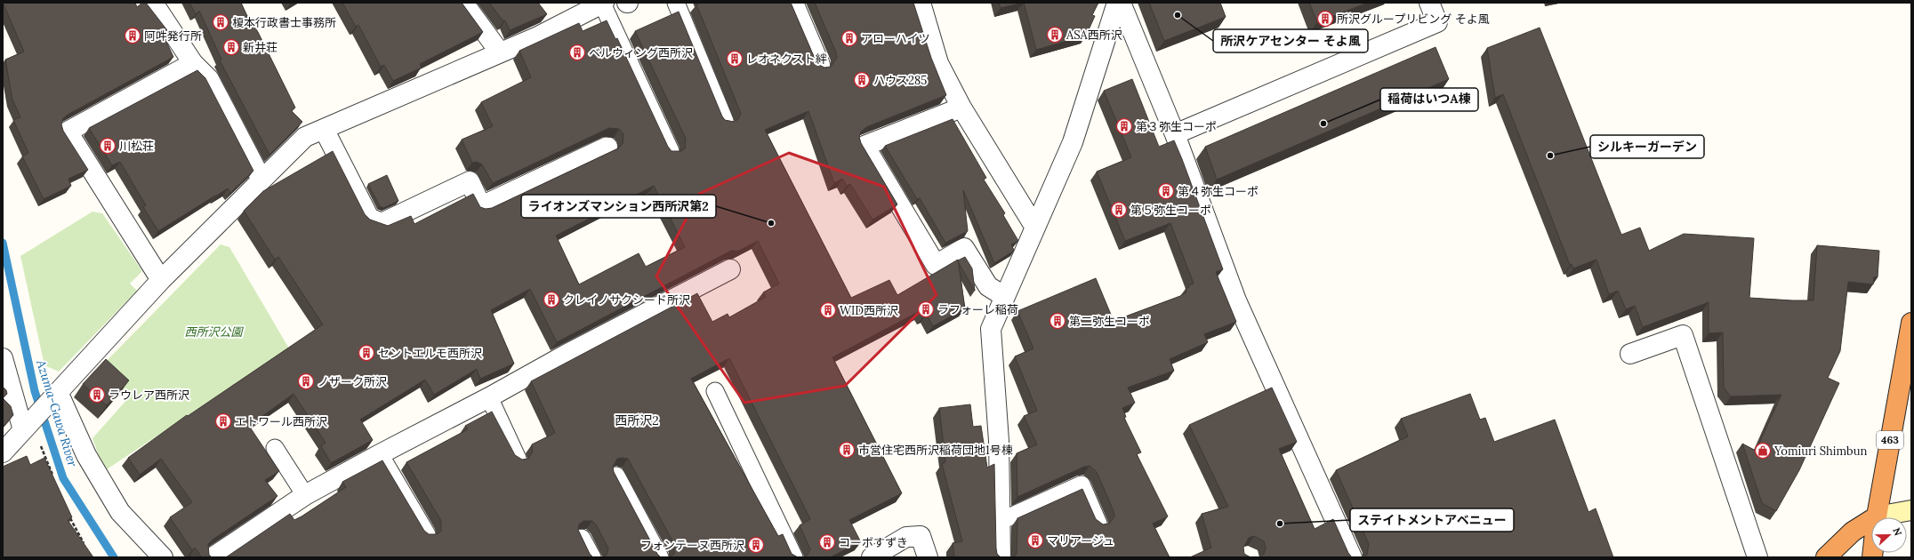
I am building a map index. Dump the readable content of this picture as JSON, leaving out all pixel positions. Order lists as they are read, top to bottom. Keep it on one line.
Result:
{"streets":{"highway":["463"]},"districts":["西所沢2"],"water":["Azuma-Gawa River"],"parks":["西所沢公園"],"places":{"other":["所沢ケアセンター そよ風","稲荷はいつA棟","シルキーガーデン","ライオンズマンション西所沢第2","ステイトメントアベニュー"],"building":["所沢グループリビング そよ風","榎本行政書士事務所","ASA西所沢","阿吽発行所","アローハイツ","新井荘","ベルウィング西所沢","レオネクスト絆","ハウス285","第３弥生コーポ","川松荘","第４弥生コーポ","第５弥生コーポ","クレイノサクシード所沢","ラフォーレ稲荷","WID西所沢","第二弥生コーポ","セントエルモ西所沢","ノザーク所沢","ラウレア西所沢","エトワール西所沢","市営住宅西所沢稲荷団地1号棟","マリアージュ","コーボすずき","フォンテーヌ西所沢"],"shop":["Yomiuri Shimbun"]},"north":"right"}
